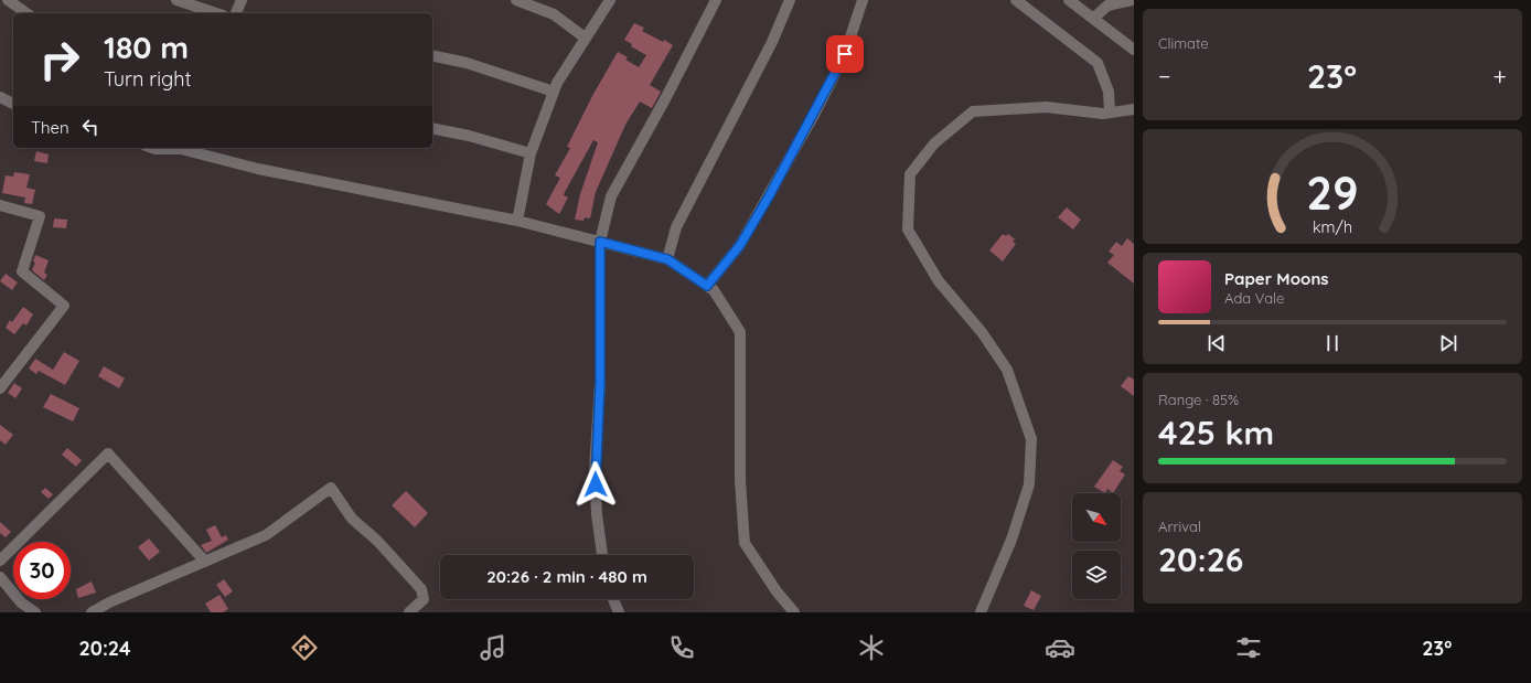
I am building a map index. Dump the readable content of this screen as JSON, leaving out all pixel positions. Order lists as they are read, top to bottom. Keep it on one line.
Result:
{"north":"bottom right","page":{"tile":["Climate",["Range · 85%","425 km"],["Arrival","20:26"]],"turn":["180 m","Turn right"],"heat":["−","23°","+"],"then":"Then","song":["Paper Moons","Ada Vale"],"limit":"30","trip":"20:26 · 2 min · 480 m","tabs":["20:24","23°"],"gauge":["29","km/h"]}}
